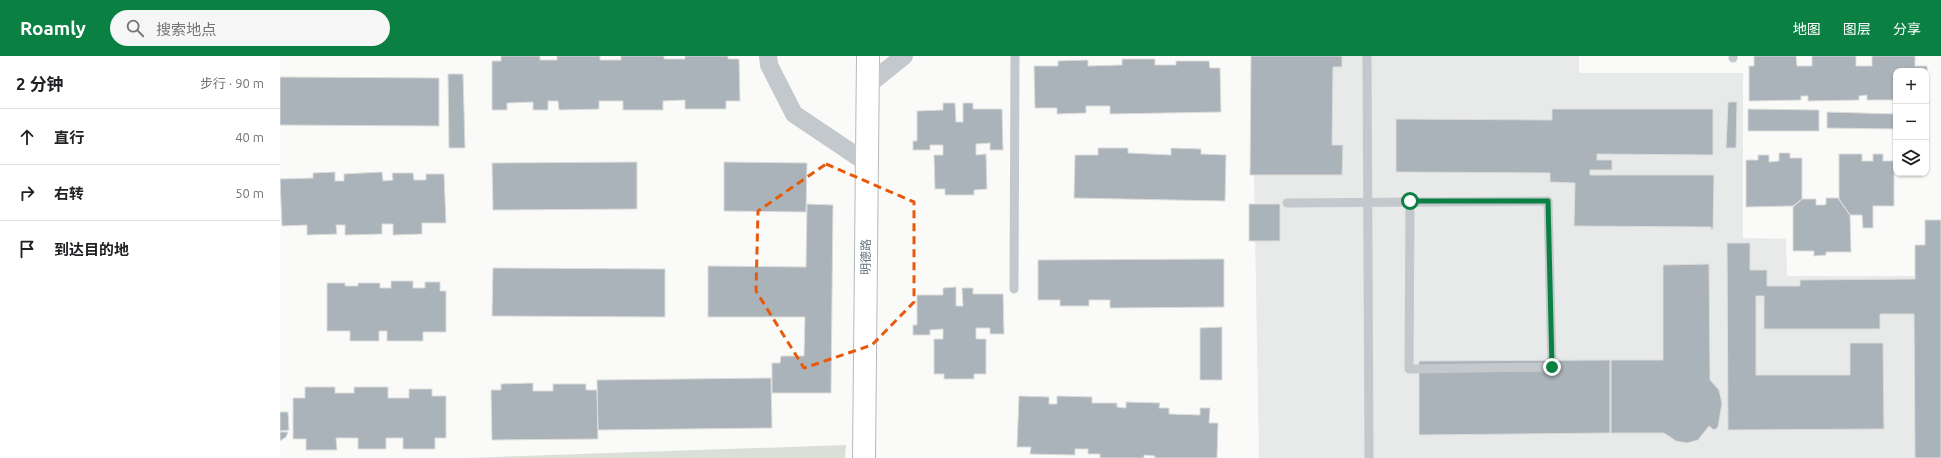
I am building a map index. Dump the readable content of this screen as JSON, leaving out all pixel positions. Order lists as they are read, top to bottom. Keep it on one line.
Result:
{"streets":{"street":["明德路"]},"page":{"header":"Roamly","search":"搜索地点","nav":["地图","图层","分享"],"heading":["2 分钟","步行 · 90 m"],"map_buttons":["+","−"],"list":[["直行","40 m"],["右转","50 m"],"到达目的地"]}}
